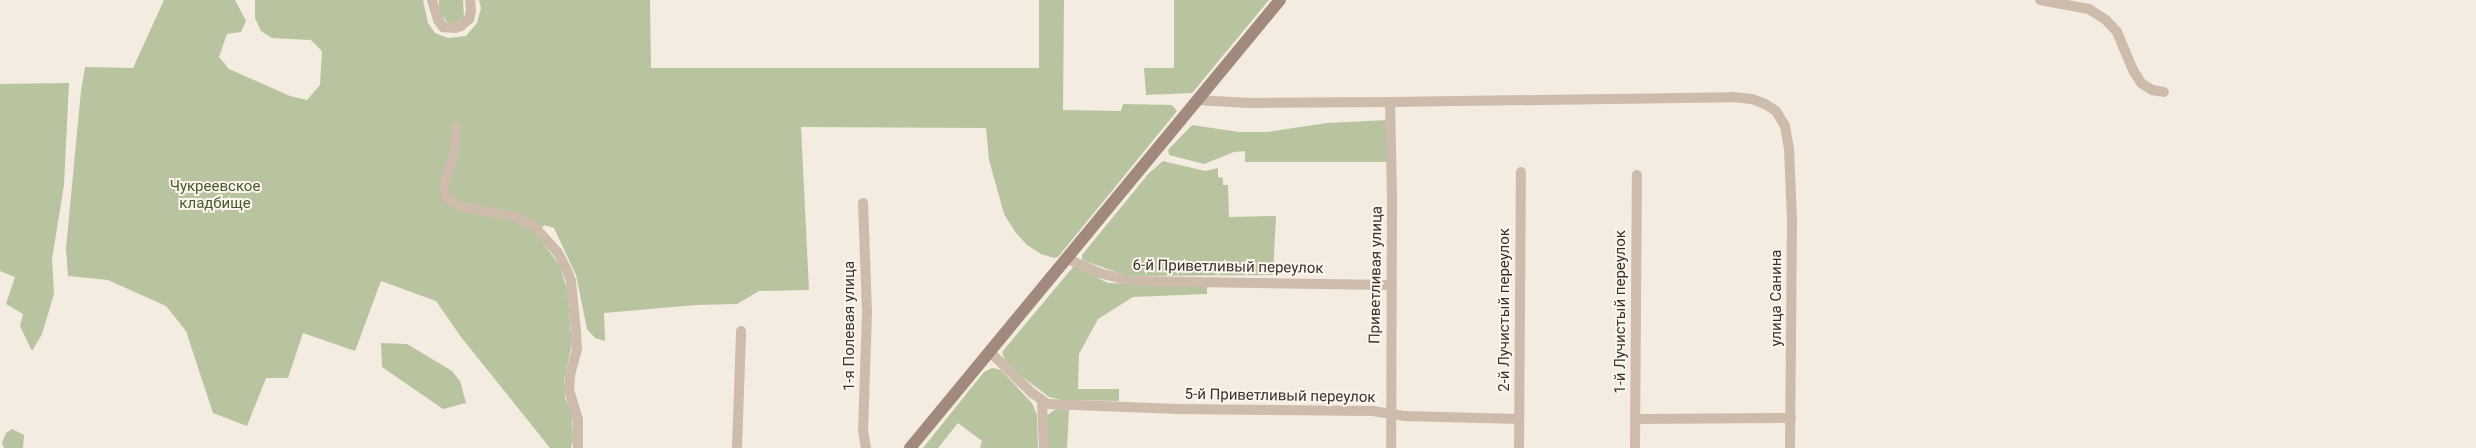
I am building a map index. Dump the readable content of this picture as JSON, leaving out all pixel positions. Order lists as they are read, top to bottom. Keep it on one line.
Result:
{"streets":{"street":["6-й Приветливый переулок","Приветливая улица","улица Санина","2-й Лучистый переулок","1-й Лучистый переулок","1-я Полевая улица","5-й Приветливый переулок"]},"crossings":[["6-й Приветливый переулок","Приветливая улица"],["Приветливая улица","улица Санина"],["Приветливая улица","5-й Приветливый переулок"],["2-й Лучистый переулок","5-й Приветливый переулок"]],"parks":["Чукреевское кладбище"]}
